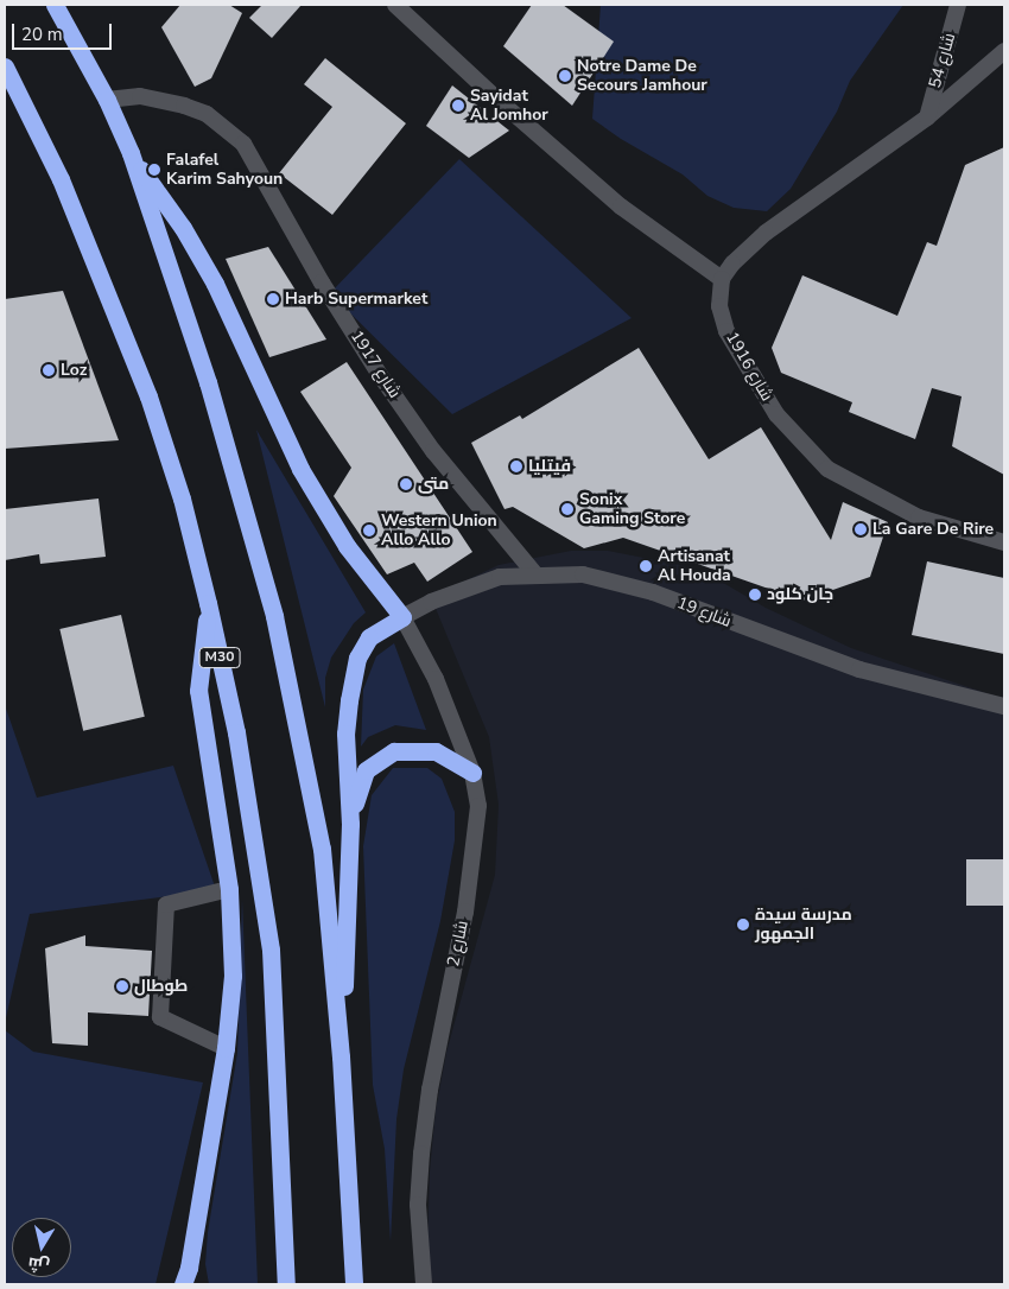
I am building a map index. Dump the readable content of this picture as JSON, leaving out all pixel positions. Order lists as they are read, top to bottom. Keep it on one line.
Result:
{"streets":{"highway":["M30"],"street":["شارع 54","شارع 1917","شارع 1916","شارع 19","شارع 2"]},"crossings":[["شارع 1917","شارع 19"],["شارع 19","شارع 2"]],"places":["Notre Dame De Secours Jamhour","Sayidat Al Jomhor","Falafel Karim Sahyoun","Harb Supermarket","Loz","فيتليا","متى","Sonix Gaming Store","La Gare De Rire","Western Union Allo Allo","Artisanat Al Houda","جان كلود","مدرسة سيدة الجمهور","طوطال"],"scale_bar":"20 m","north":"bottom"}
